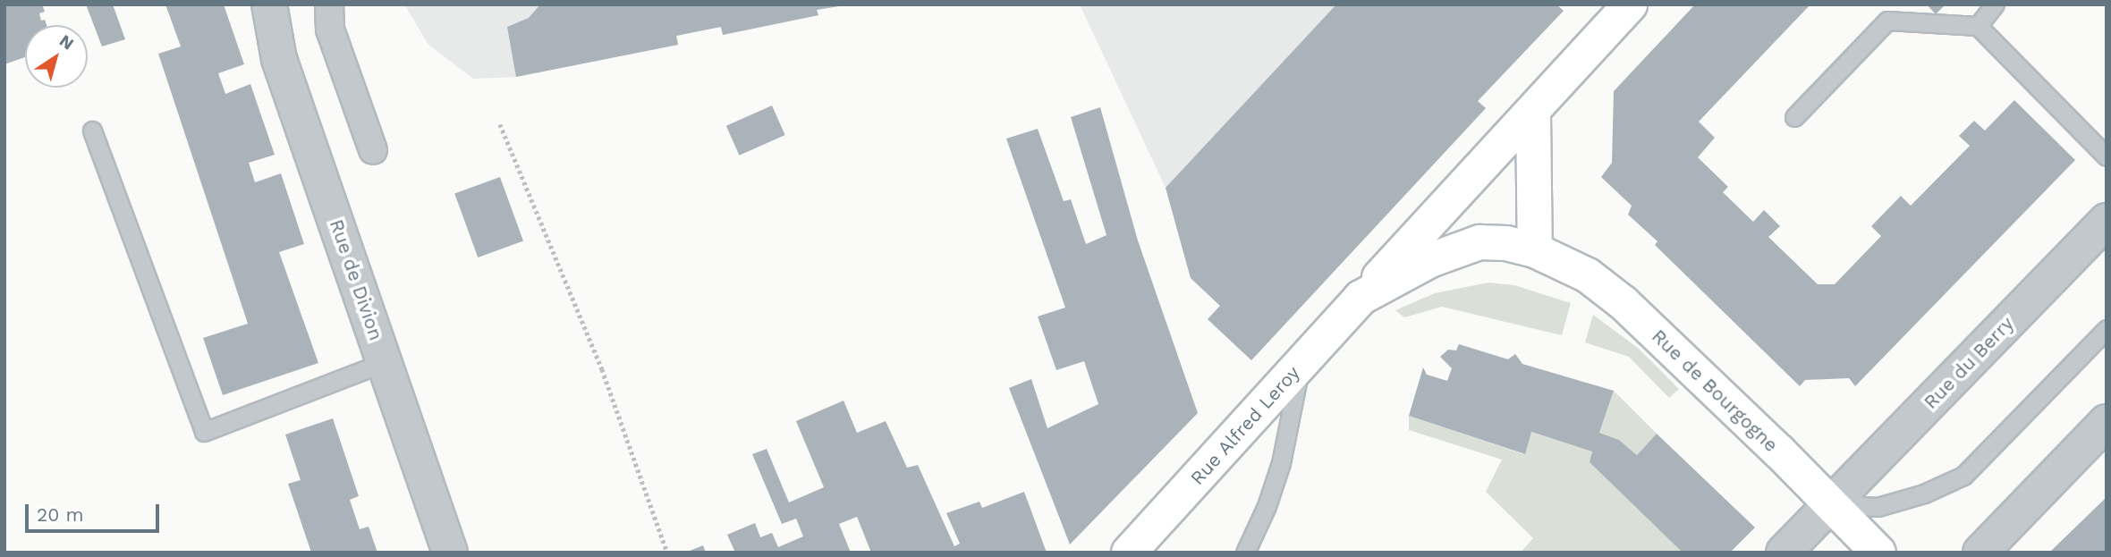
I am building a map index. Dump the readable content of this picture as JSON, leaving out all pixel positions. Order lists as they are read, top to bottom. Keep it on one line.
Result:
{"streets":{"main road":["Rue de Bourgogne","Rue Alfred Leroy"],"street":["Rue de Divion","Rue du Berry"]},"crossings":[["Rue du Berry","Rue de Bourgogne"],["Rue de Bourgogne","Rue Alfred Leroy"]],"scale_bar":"20 m","north":"top right"}
